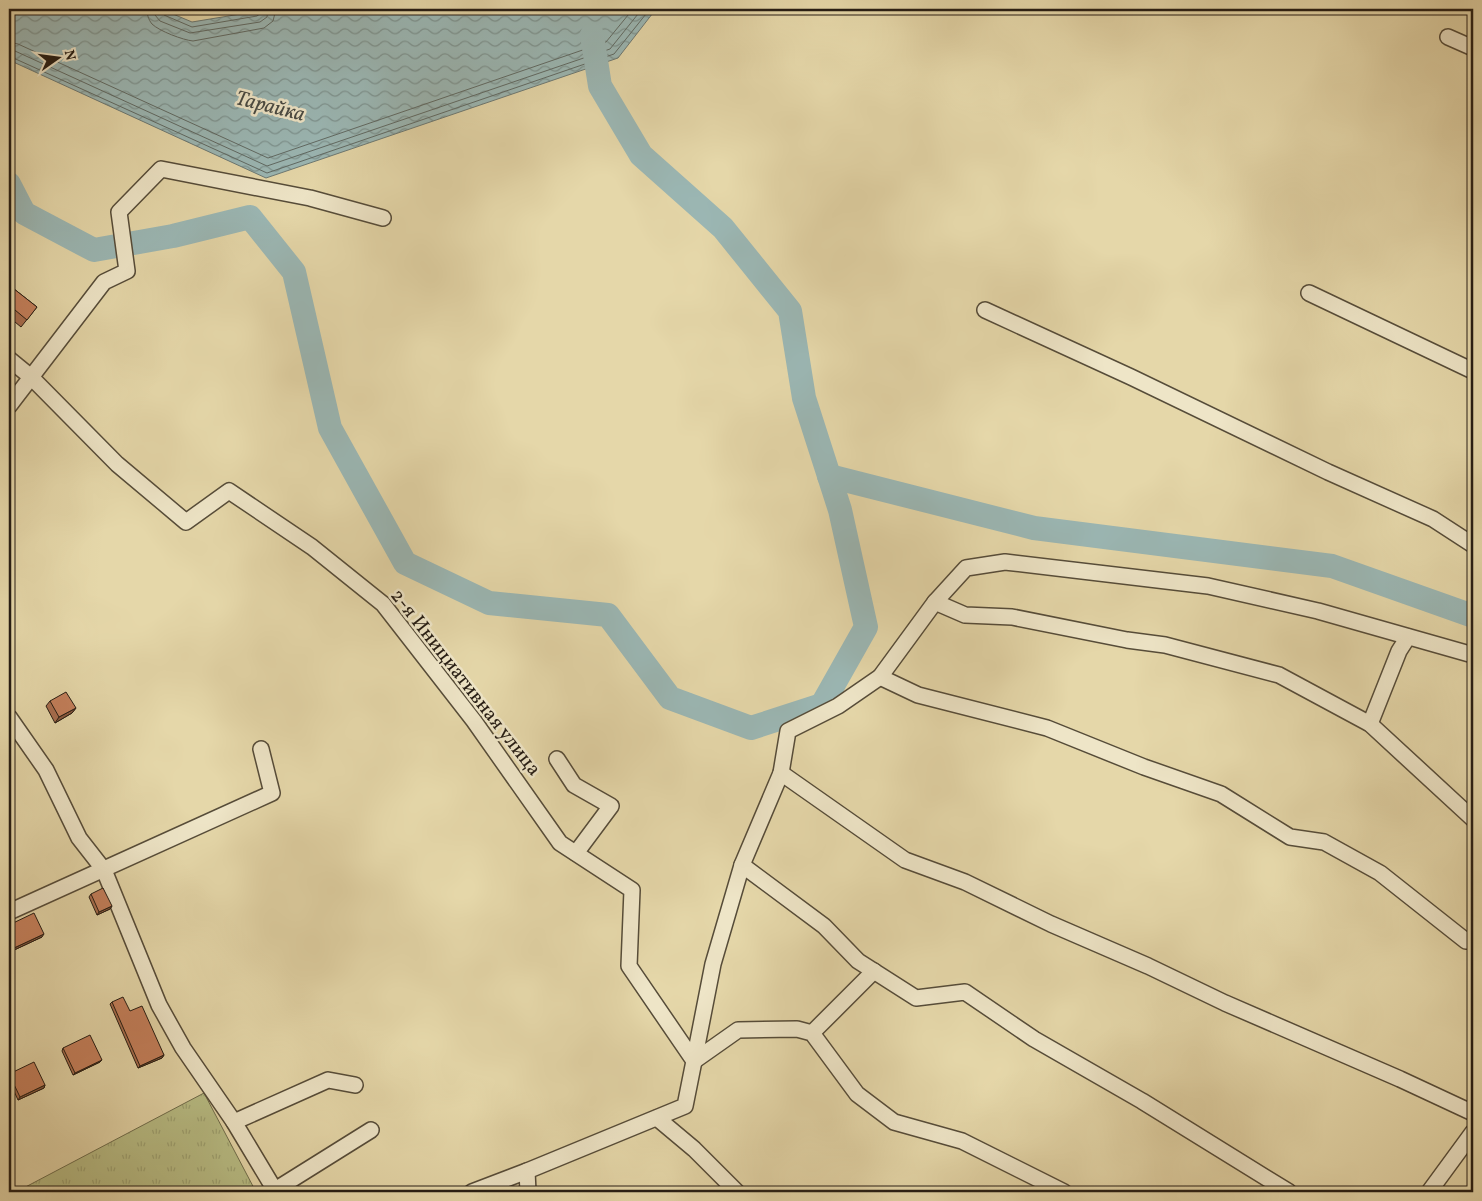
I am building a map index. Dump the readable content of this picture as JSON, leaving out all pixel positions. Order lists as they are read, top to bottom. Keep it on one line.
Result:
{"streets":{"street":["2-я Инициативная улица"]},"water":["Тарайка"],"north":"right"}
